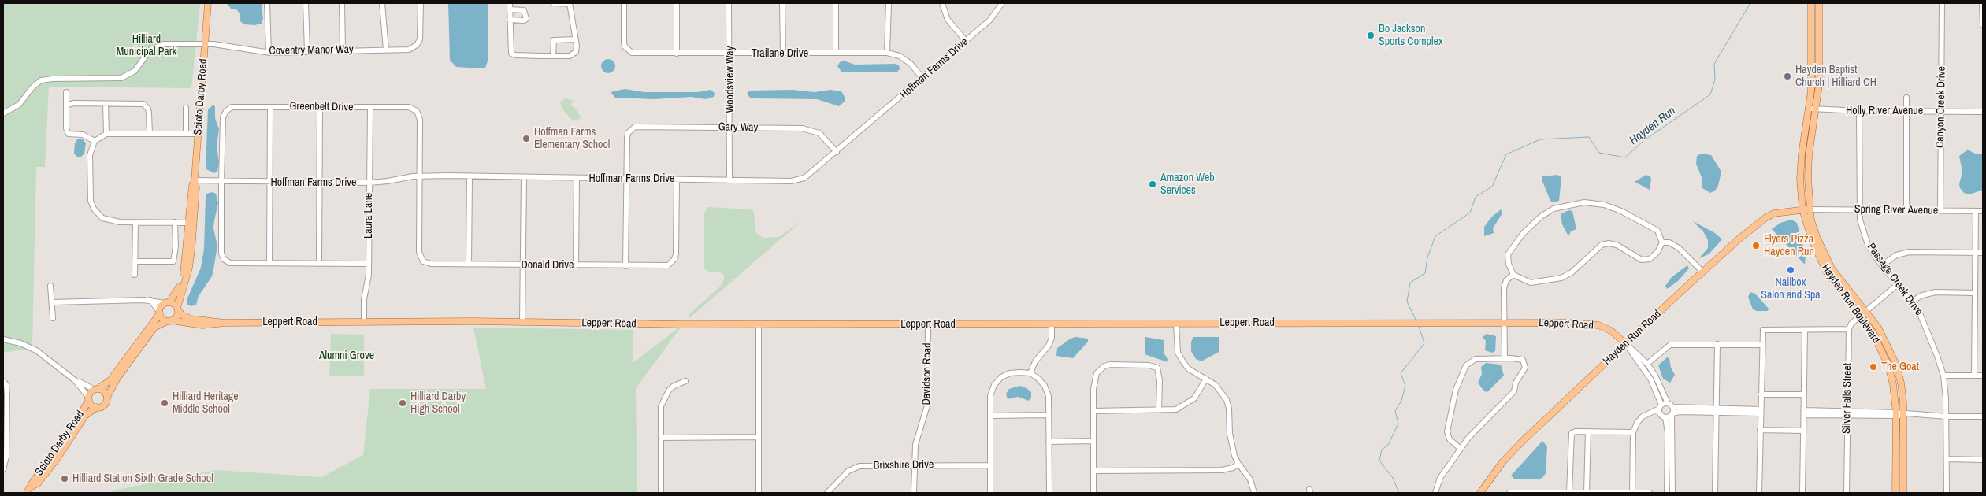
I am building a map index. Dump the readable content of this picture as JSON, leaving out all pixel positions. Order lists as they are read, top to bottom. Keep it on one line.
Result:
{"streets":{"main road":["Scioto Darby Road","Hayden Run Boulevard","Leppert Road","Hayden Run Road"],"street":["Coventry Manor Way","Trailane Drive","Hoffman Farms Drive","Woodsview Way","Greenbelt Drive","Canyon Creek Drive","Holly River Avenue","Gary Way","Spring River Avenue","Laura Lane","Donald Drive","Passage Creek Drive","Davidson Road","Silver Falls Street","Brixshire Drive"]},"crossings":[["Coventry Manor Way","Scioto Darby Road"],["Trailane Drive","Hoffman Farms Drive"],["Trailane Drive","Woodsview Way"],["Hoffman Farms Drive","Woodsview Way"],["Hoffman Farms Drive","Scioto Darby Road"],["Hoffman Farms Drive","Greenbelt Drive"],["Hoffman Farms Drive","Gary Way"],["Hoffman Farms Drive","Laura Lane"],["Hoffman Farms Drive","Donald Drive"],["Woodsview Way","Gary Way"],["Scioto Darby Road","Leppert Road"],["Greenbelt Drive","Laura Lane"],["Greenbelt Drive","Donald Drive"],["Canyon Creek Drive","Holly River Avenue"],["Canyon Creek Drive","Spring River Avenue"],["Holly River Avenue","Passage Creek Drive"],["Spring River Avenue","Passage Creek Drive"],["Spring River Avenue","Hayden Run Boulevard"],["Spring River Avenue","Hayden Run Road"],["Laura Lane","Leppert Road"],["Hayden Run Boulevard","Hayden Run Road"],["Leppert Road","Hayden Run Road"],["Leppert Road","Davidson Road"],["Davidson Road","Brixshire Drive"]],"water":["Hayden Run"],"parks":["Hilliard Municipal Park","Alumni Grove"],"places":["Bo Jackson Sports Complex","Hayden Baptist Church | Hilliard OH","Hoffman Farms Elementary School","Amazon Web Services","Flyers Pizza Hayden Run","Nailbox Salon and Spa","The Goat","Hilliard Heritage Middle School","Hilliard Darby High School","Hilliard Station Sixth Grade School"]}
